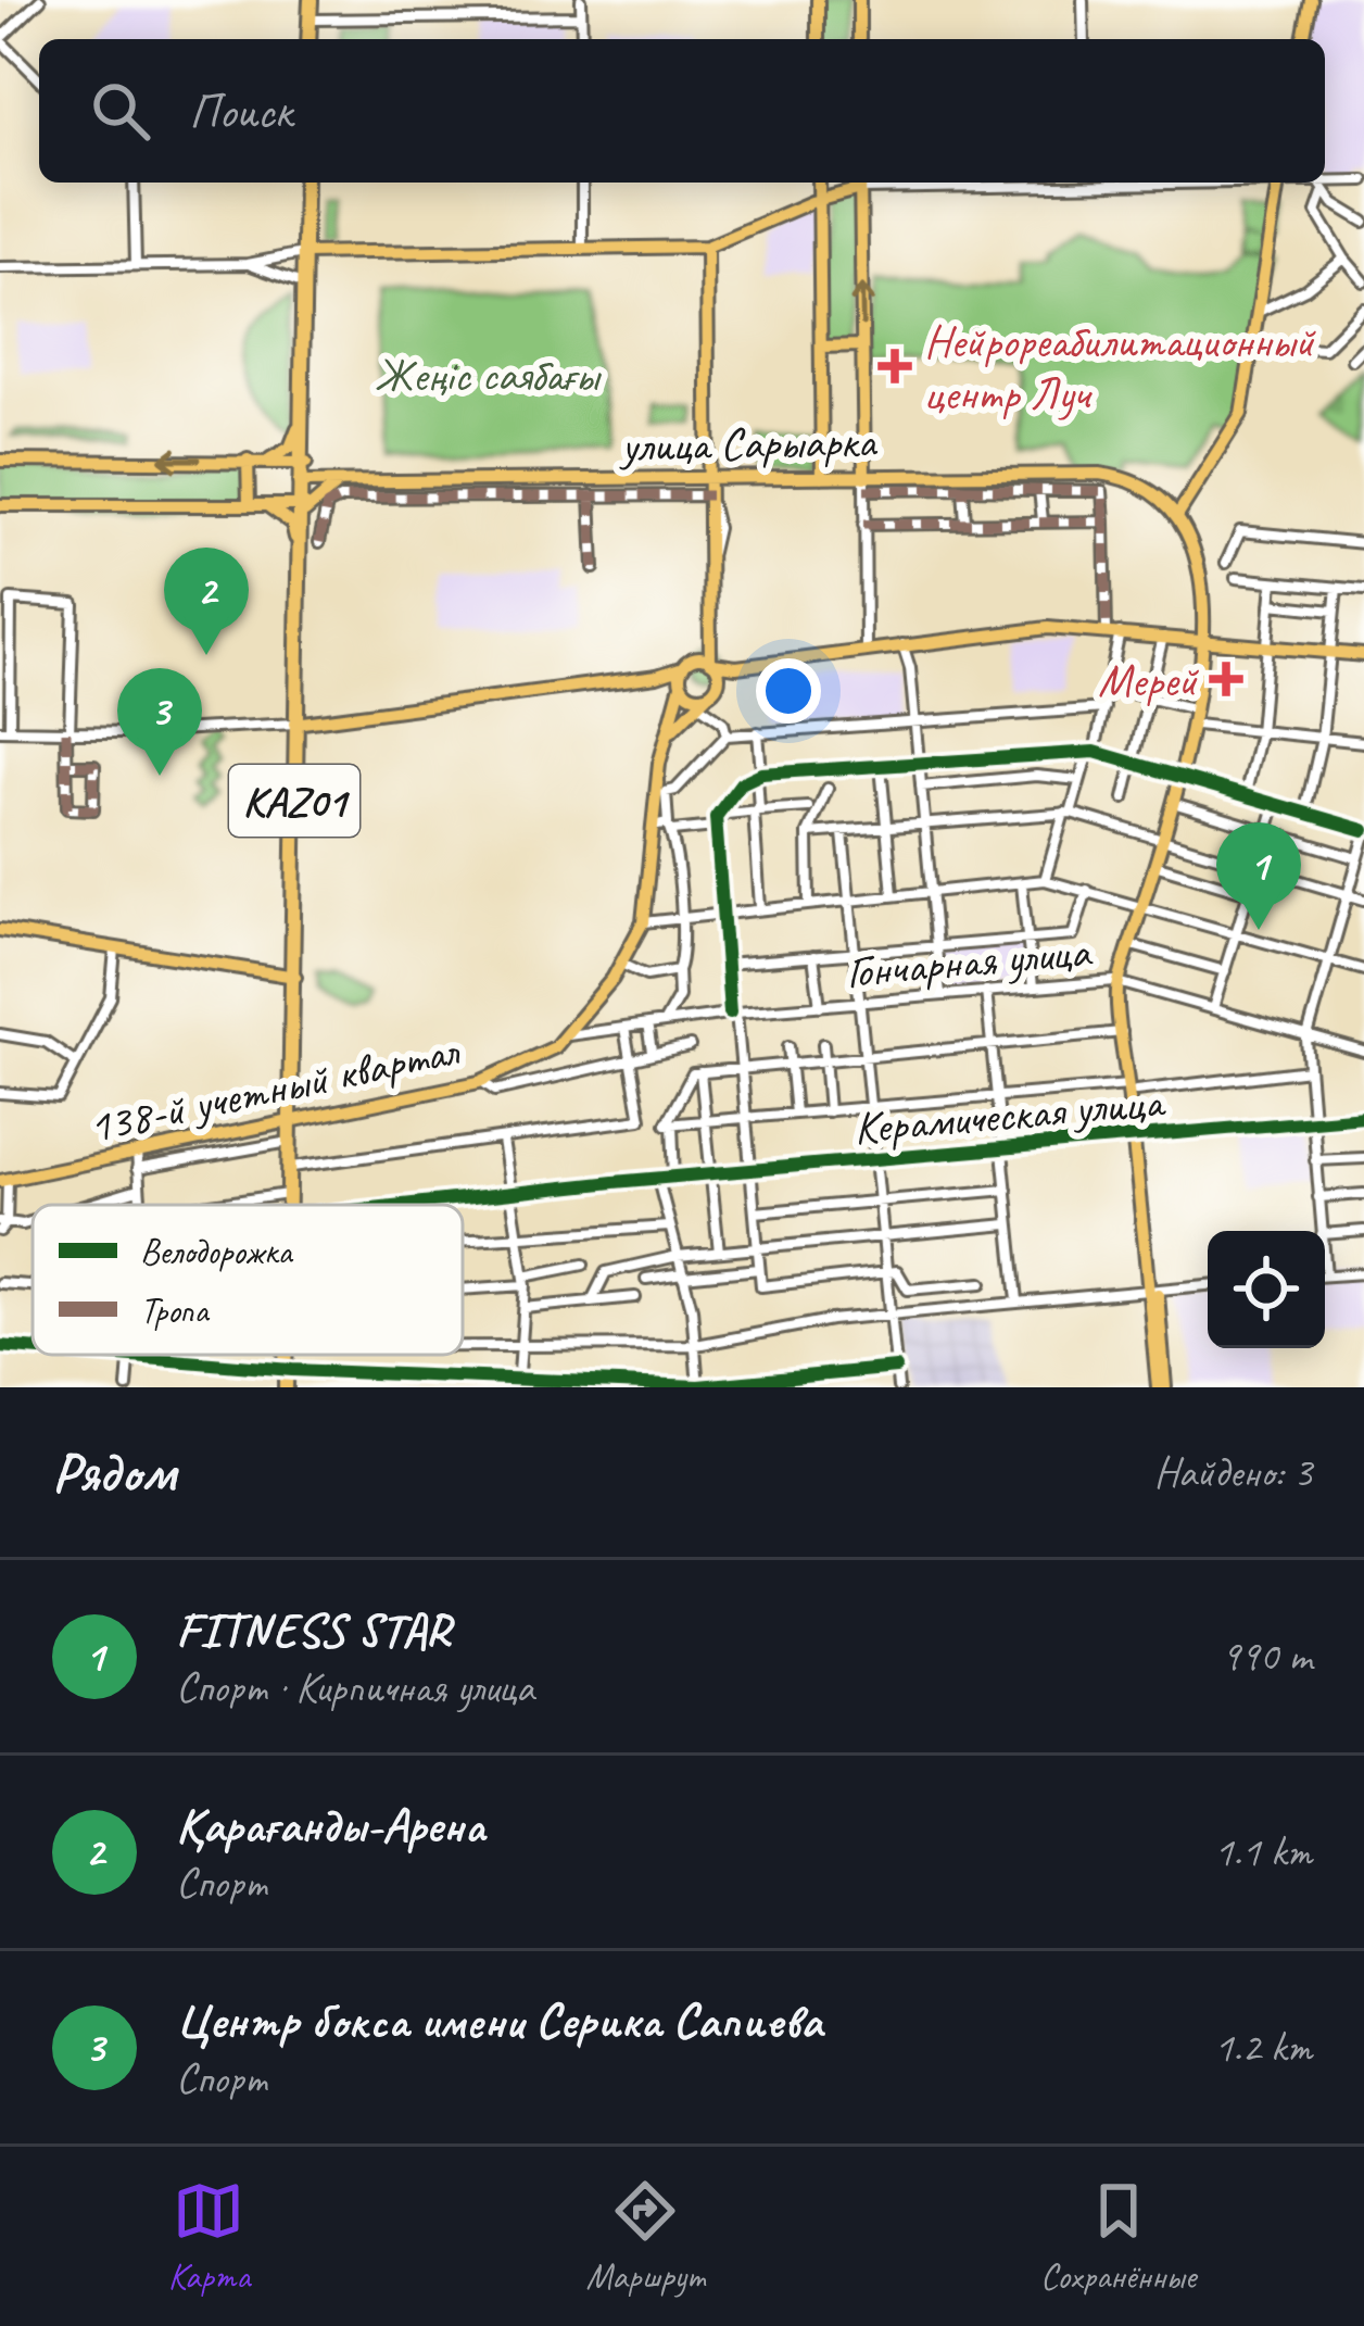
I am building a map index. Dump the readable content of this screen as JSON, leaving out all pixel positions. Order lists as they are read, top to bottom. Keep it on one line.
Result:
{"streets":{"highway":["KАZ01"],"main road":["улица Сарыарка","138-й учетный квартал"],"street":["Гончарная улица","Керамическая улица"]},"crossings":[["улица Сарыарка","KАZ01"],["KАZ01","138-й учетный квартал"],["Гончарная улица","138-й учетный квартал"]],"parks":["Жеңіс саябағы"],"places":{"health":["Нейрореабилитационный центр Луч","Мерей"]},"legend":["Велодорожка","Тропа"],"page":{"search":"Поиск","pins":["2","3","1"],"heading":["Рядом","Найдено: 3"],"list":[{"mark":"1","name":"FITNESS STAR","note":"Спорт · Кирпичная улица","value":"990 m"},{"mark":"2","name":"Қарағанды-Арена","note":"Спорт","value":"1.1 km"},{"mark":"3","name":"Центр бокса имени Серика Сапиева","note":"Спорт","value":"1.2 km"}],"nav":["Карта","Маршрут","Сохранённые"]}}
